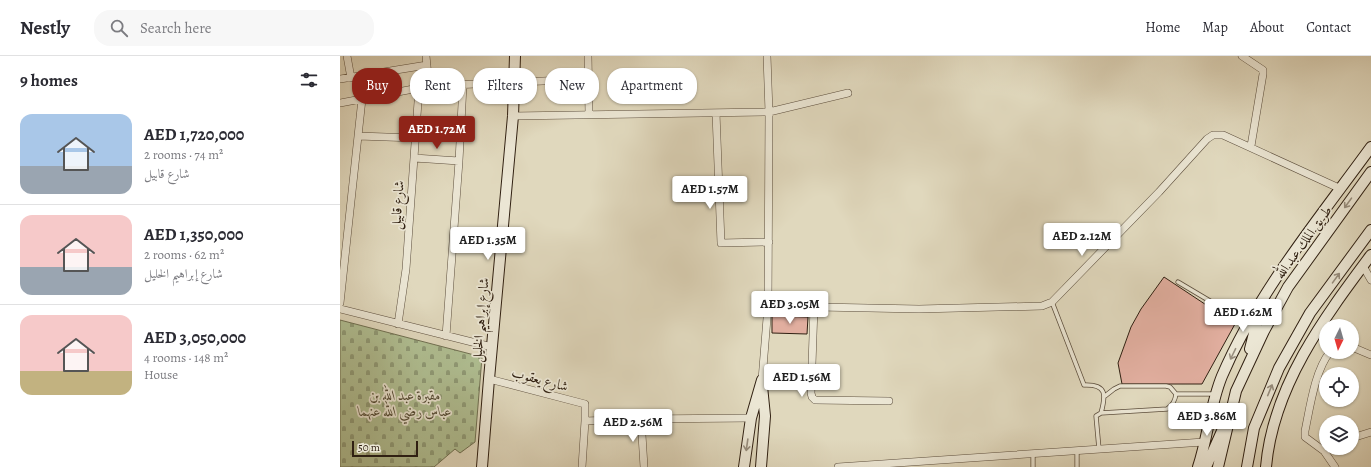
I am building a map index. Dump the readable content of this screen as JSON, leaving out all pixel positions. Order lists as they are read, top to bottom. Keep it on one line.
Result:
{"streets":{"street":["شارع قابيل","طريق الملك عبد الله","شارع إبراهيم الخليل","شارع يعقوب"]},"crossings":[["شارع إبراهيم الخليل","شارع يعقوب"]],"parks":["مقبرة عبد الله بن عباس رضي الله عنهما"],"scale_bar":"50 m","north":"bottom","page":{"header":"Nestly","search":"Search here","nav":["Home","Map","About","Contact"],"heading":"9 homes","chip":["Buy","Rent","Filters","New","Apartment"],"list":[{"name":"AED 1,720,000","note":"2 rooms · 74 m² · شارع قابيل"},{"name":"AED 1,350,000","note":"2 rooms · 62 m² · شارع إبراهيم الخليل"},{"name":"AED 3,050,000","note":"4 rooms · 148 m² · House"}],"price":["AED 1.72M","AED 1.57M","AED 2.12M","AED 1.35M","AED 3.05M","AED 1.62M","AED 1.56M","AED 3.86M","AED 2.56M"],"scale":"50 m"}}
